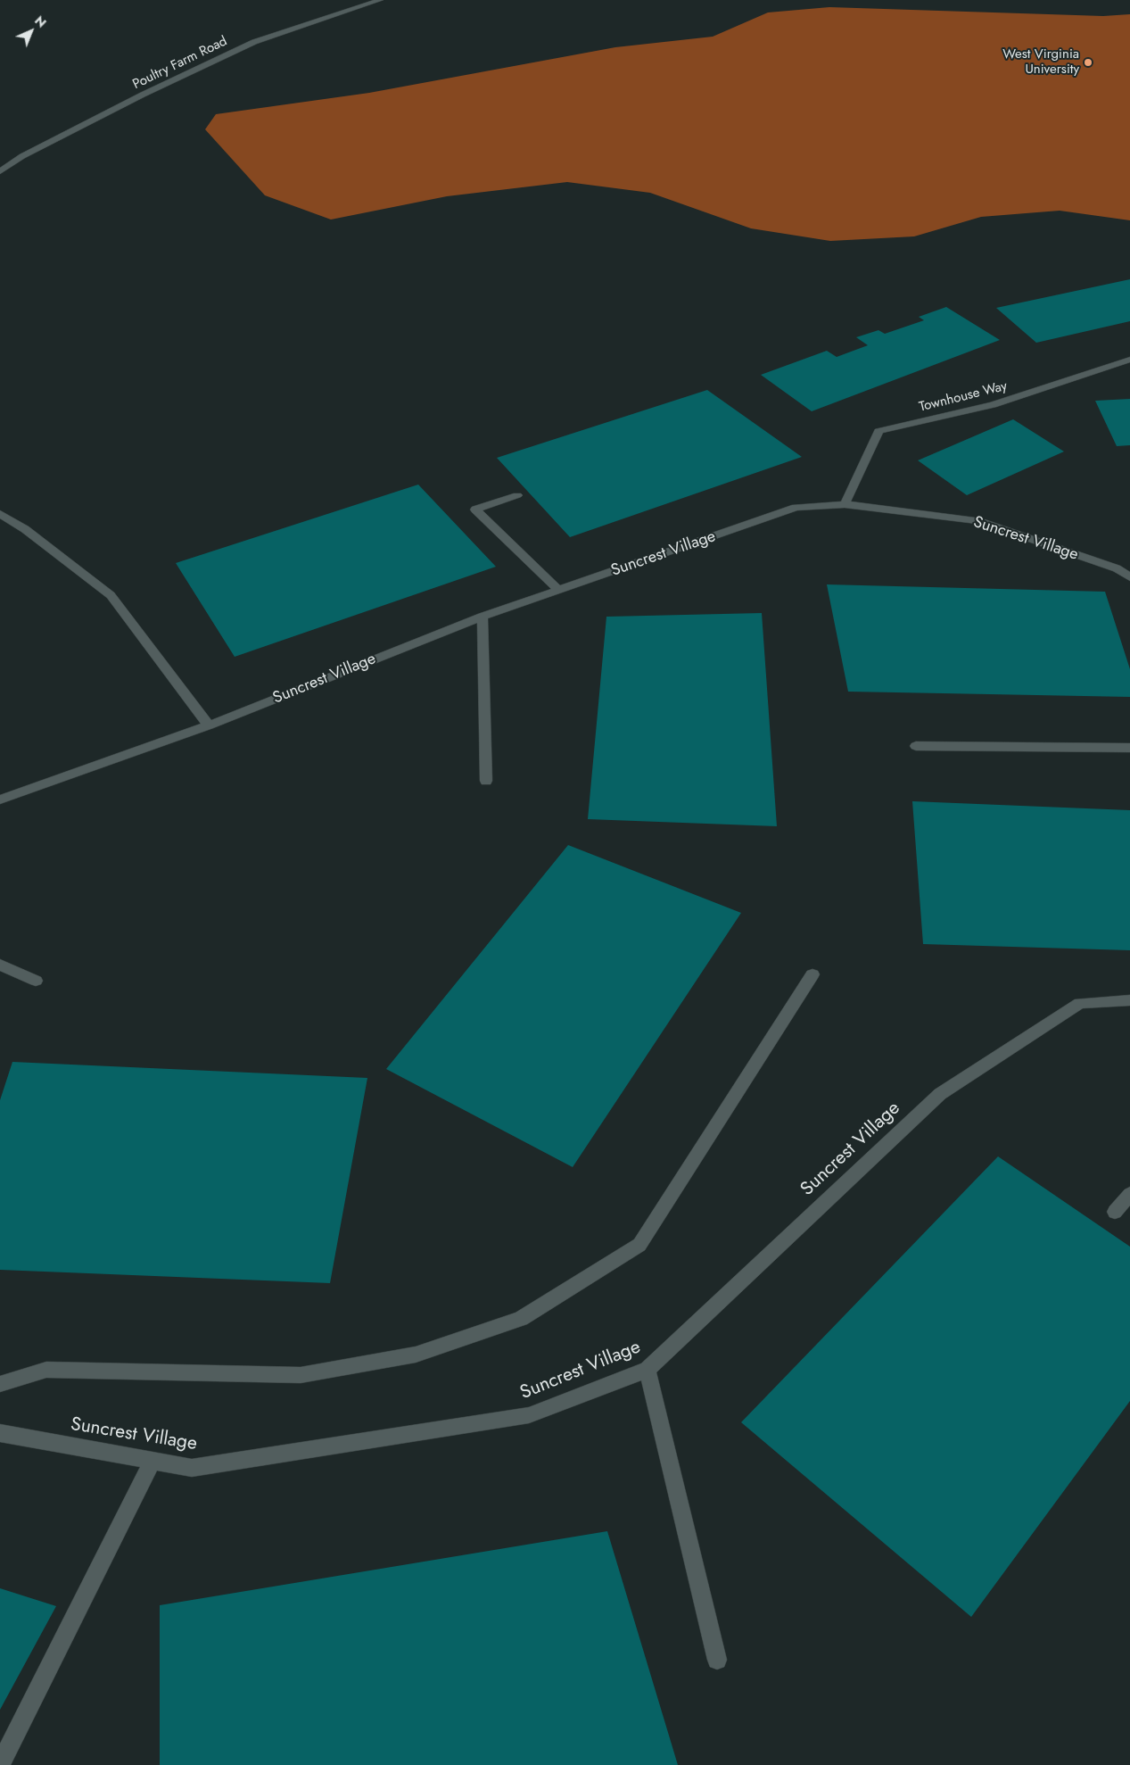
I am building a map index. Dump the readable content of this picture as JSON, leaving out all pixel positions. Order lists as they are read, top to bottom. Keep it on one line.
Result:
{"streets":{"street":["Poultry Farm Road","Townhouse Way","Suncrest Village"]},"crossings":[["Townhouse Way","Suncrest Village"]],"places":["West Virginia University"],"north":"top right"}
